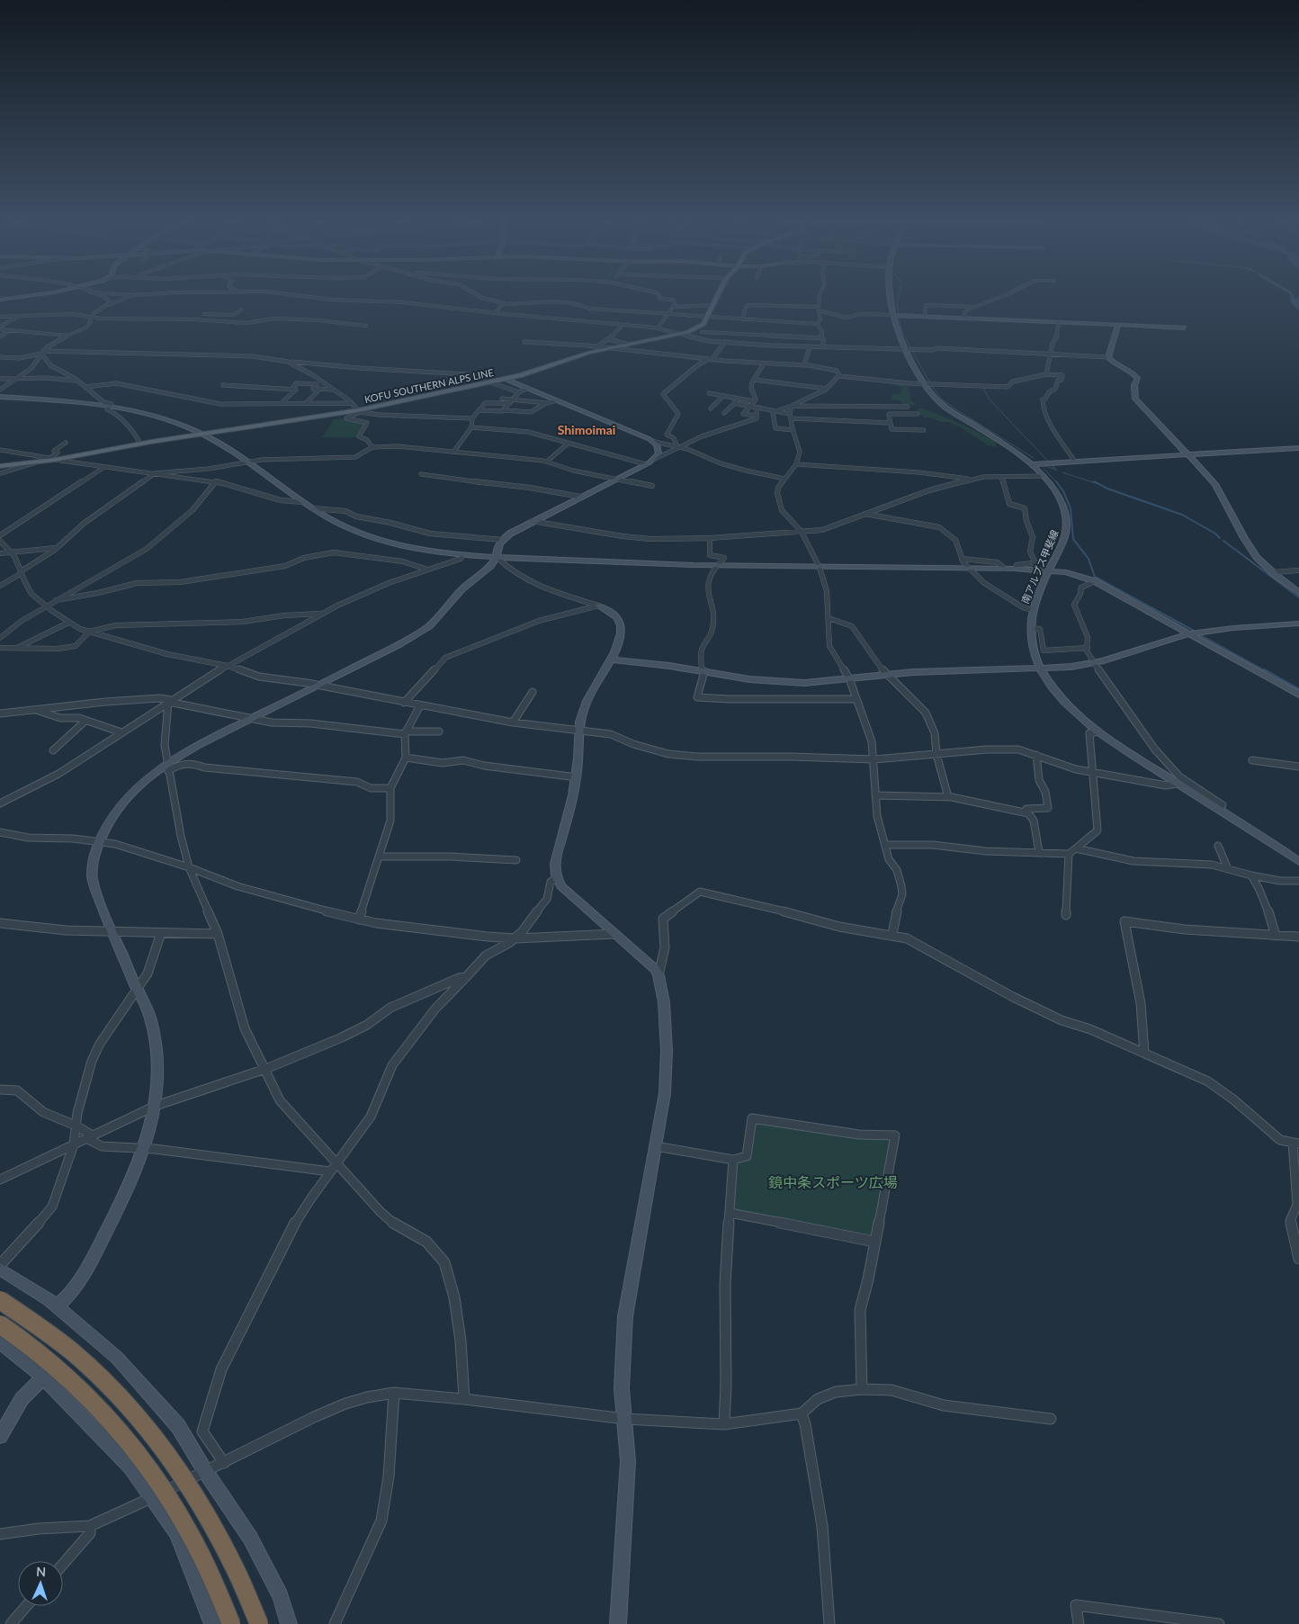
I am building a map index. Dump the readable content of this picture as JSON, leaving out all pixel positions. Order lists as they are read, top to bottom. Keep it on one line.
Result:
{"streets":{"main road":["KOFU SOUTHERN ALPS LINE"],"street":["南アルプス甲斐線"]},"districts":["Shimoimai"],"parks":["鏡中条スポーツ広場"],"north":"top"}
